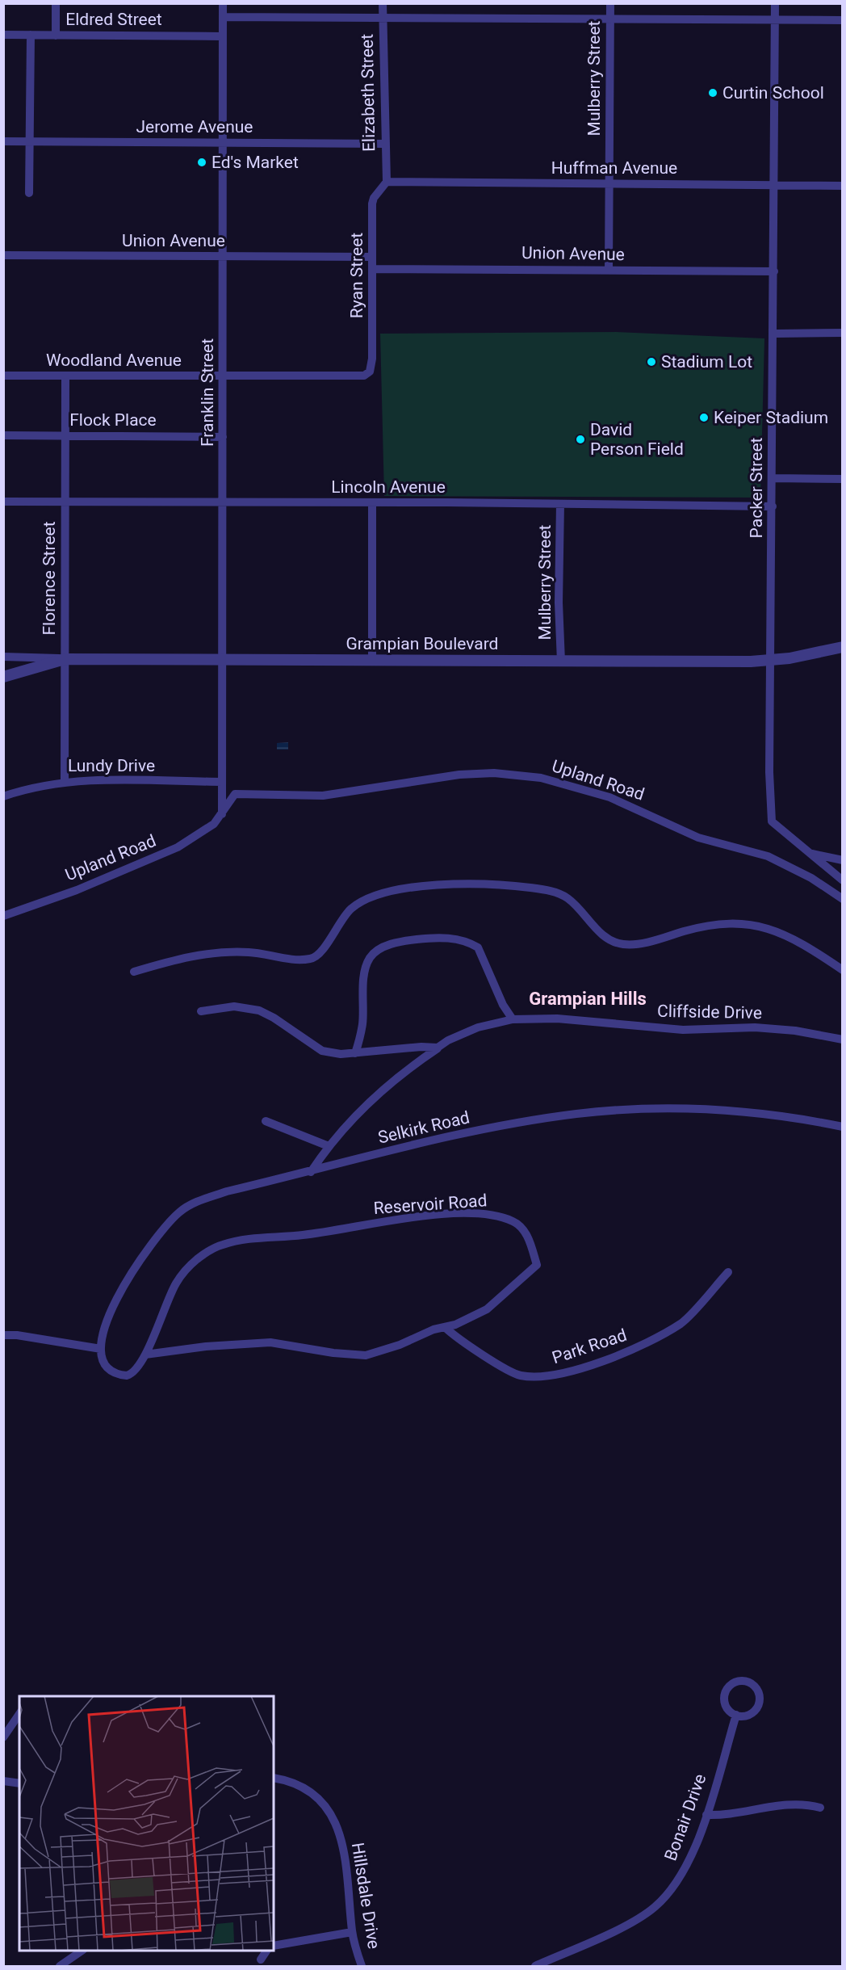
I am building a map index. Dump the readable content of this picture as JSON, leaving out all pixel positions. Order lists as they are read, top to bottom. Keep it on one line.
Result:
{"streets":{"street":["Eldred Street","Mulberry Street","Elizabeth Street","Jerome Avenue","Huffman Avenue","Union Avenue","Ryan Street","Woodland Avenue","Franklin Street","Flock Place","Lincoln Avenue","Packer Street","Florence Street","Grampian Boulevard","Lundy Drive","Upland Road","Cliffside Drive","Selkirk Road","Reservoir Road","Park Road","Bonair Drive","Hillsdale Drive"]},"crossings":[["Eldred Street","Franklin Street"],["Mulberry Street","Huffman Avenue"],["Mulberry Street","Union Avenue"],["Mulberry Street","Lincoln Avenue"],["Mulberry Street","Grampian Boulevard"],["Elizabeth Street","Jerome Avenue"],["Elizabeth Street","Huffman Avenue"],["Elizabeth Street","Ryan Street"],["Jerome Avenue","Franklin Street"],["Huffman Avenue","Ryan Street"],["Huffman Avenue","Packer Street"],["Union Avenue","Ryan Street"],["Union Avenue","Franklin Street"],["Union Avenue","Packer Street"],["Ryan Street","Woodland Avenue"],["Woodland Avenue","Franklin Street"],["Woodland Avenue","Florence Street"],["Franklin Street","Flock Place"],["Franklin Street","Lincoln Avenue"],["Franklin Street","Grampian Boulevard"],["Franklin Street","Lundy Drive"],["Flock Place","Florence Street"],["Lincoln Avenue","Packer Street"],["Lincoln Avenue","Florence Street"],["Packer Street","Grampian Boulevard"],["Florence Street","Grampian Boulevard"],["Florence Street","Lundy Drive"],["Cliffside Drive","Selkirk Road"],["Selkirk Road","Reservoir Road"],["Reservoir Road","Park Road"]],"districts":["Grampian Hills"],"places":["Curtin School","Ed's Market","Stadium Lot","Keiper Stadium","David Person Field"]}
